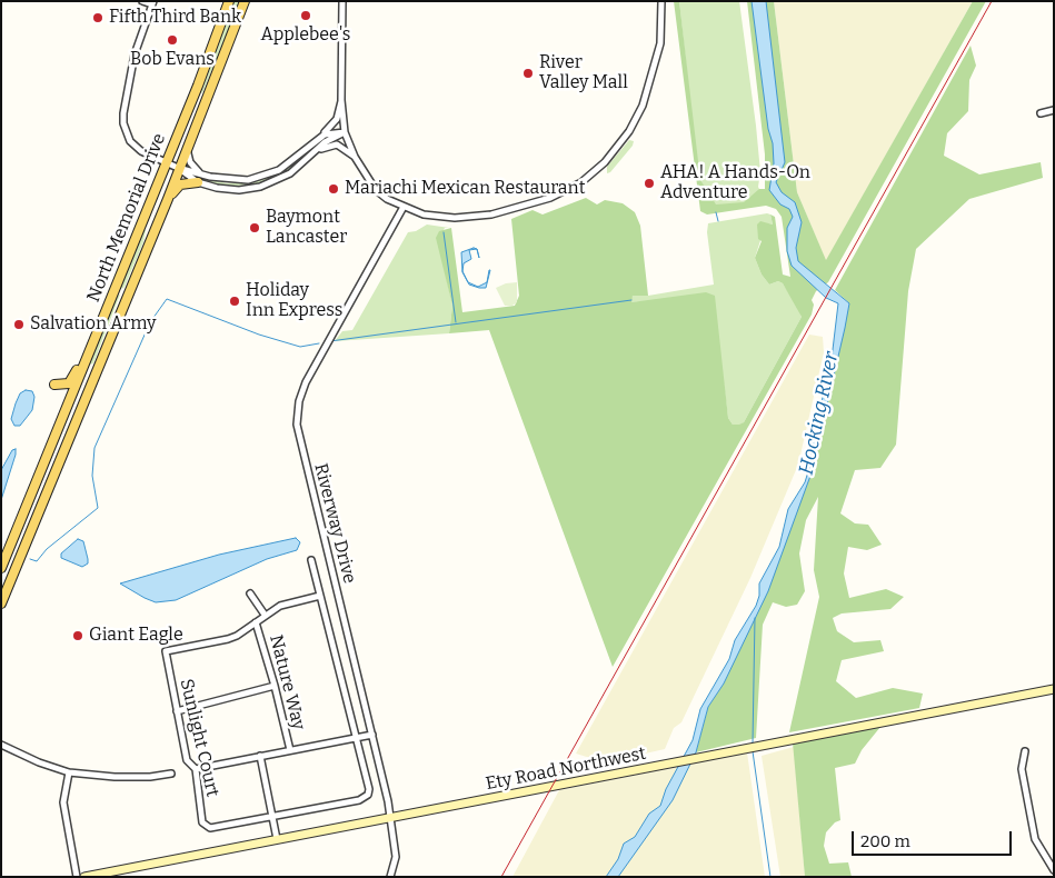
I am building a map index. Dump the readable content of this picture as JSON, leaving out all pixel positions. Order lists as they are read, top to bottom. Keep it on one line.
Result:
{"streets":{"main road":["North Memorial Drive"],"street":["Riverway Drive","Nature Way","Sunlight Court","Ety Road Northwest"]},"crossings":[["Riverway Drive","Ety Road Northwest"],["Nature Way","Sunlight Court"]],"water":["Hocking River"],"places":["Applebee's","Fifth Third Bank","Bob Evans","River Valley Mall","AHA! A Hands-On Adventure","Mariachi Mexican Restaurant","Baymont Lancaster","Holiday Inn Express","Salvation Army","Giant Eagle"],"scale_bar":"200 m"}
